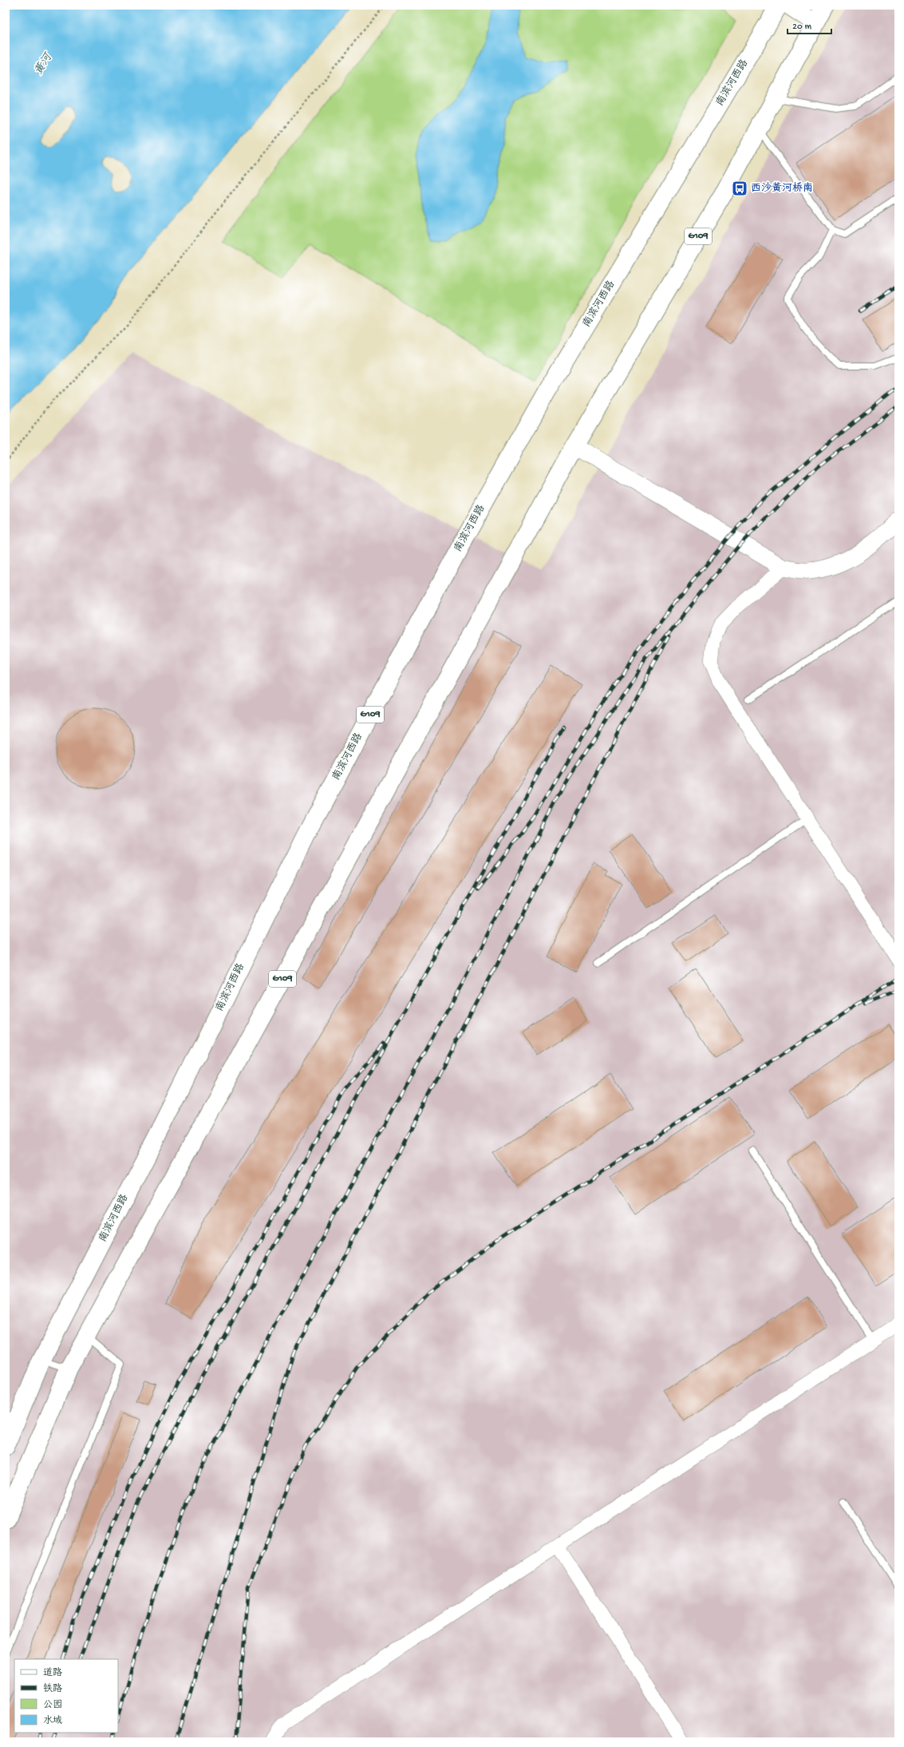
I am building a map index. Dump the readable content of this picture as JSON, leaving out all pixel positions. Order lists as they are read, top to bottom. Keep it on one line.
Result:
{"streets":{"highway":["南滨河西路","G109"]},"water":["黄河"],"places":{"bus stop":["西沙黄河桥南"]},"legend":["道路","铁路","公园","水域"],"scale_bar":"20 m"}
